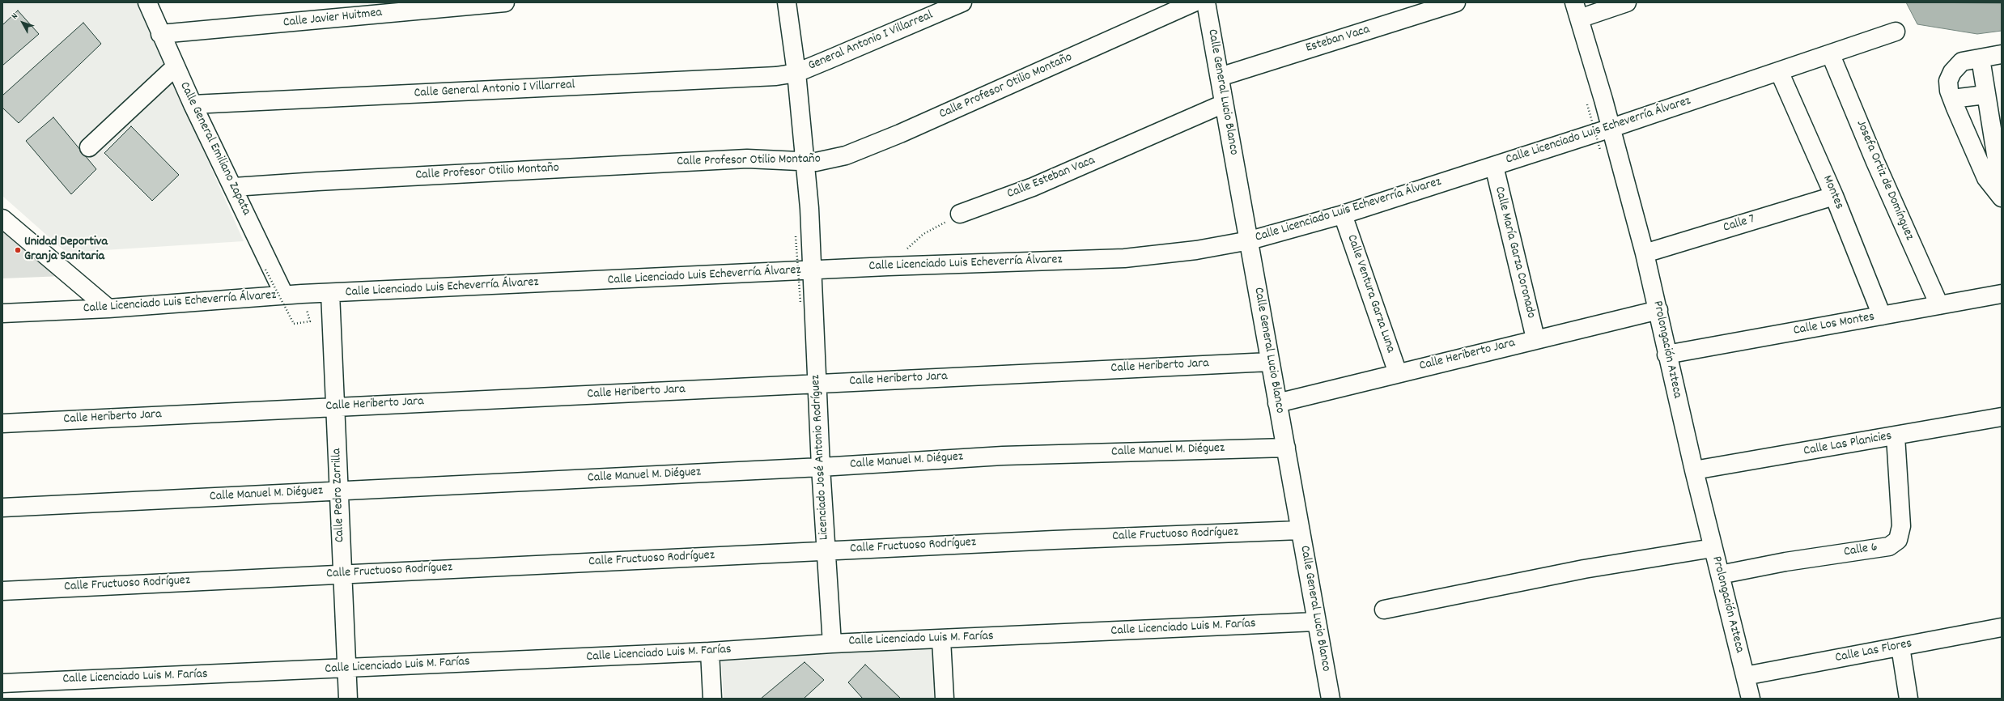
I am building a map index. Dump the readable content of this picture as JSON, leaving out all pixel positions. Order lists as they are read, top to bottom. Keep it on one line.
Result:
{"streets":{"street":["Calle Javier Huitmea","Esteban Vaca","General Antonio I Villarreal","Calle Profesor Otilio Montaño","Calle General Antonio I Villarreal","Calle General Lucio Blanco","Calle Licenciado Luis Echeverría Álvarez","Calle General Emiliano Zapata","Calle Esteban Vaca","Josefa Ortiz de Domínguez","Montes","Calle 7","Calle María Garza Coronado","Calle Ventura Garza Luna","Calle Los Montes","Prolongación Azteca","Calle Heriberto Jara","Calle Las Planicies","Calle Manuel M. Diéguez","Licenciado José Antonio Rodríguez","Calle Pedro Zorrilla","Calle Fructuoso Rodríguez","Calle 6","Calle Licenciado Luis M. Farías","Calle Las Flores"]},"crossings":[["Calle Javier Huitmea","Calle General Emiliano Zapata"],["Esteban Vaca","Calle General Lucio Blanco"],["General Antonio I Villarreal","Calle General Antonio I Villarreal"],["General Antonio I Villarreal","Licenciado José Antonio Rodríguez"],["Calle Profesor Otilio Montaño","Calle General Emiliano Zapata"],["Calle Profesor Otilio Montaño","Licenciado José Antonio Rodríguez"],["Calle General Antonio I Villarreal","Calle General Emiliano Zapata"],["Calle General Antonio I Villarreal","Licenciado José Antonio Rodríguez"],["Calle General Lucio Blanco","Calle Licenciado Luis Echeverría Álvarez"],["Calle General Lucio Blanco","Calle Esteban Vaca"],["Calle General Lucio Blanco","Calle Heriberto Jara"],["Calle General Lucio Blanco","Calle Manuel M. Diéguez"],["Calle General Lucio Blanco","Calle Fructuoso Rodríguez"],["Calle General Lucio Blanco","Calle Licenciado Luis M. Farías"],["Calle Licenciado Luis Echeverría Álvarez","Calle General Emiliano Zapata"],["Calle Licenciado Luis Echeverría Álvarez","Josefa Ortiz de Domínguez"],["Calle Licenciado Luis Echeverría Álvarez","Montes"],["Calle Licenciado Luis Echeverría Álvarez","Calle María Garza Coronado"],["Calle Licenciado Luis Echeverría Álvarez","Calle Ventura Garza Luna"],["Calle Licenciado Luis Echeverría Álvarez","Prolongación Azteca"],["Calle Licenciado Luis Echeverría Álvarez","Licenciado José Antonio Rodríguez"],["Calle Licenciado Luis Echeverría Álvarez","Calle Pedro Zorrilla"],["Josefa Ortiz de Domínguez","Calle Los Montes"],["Montes","Calle 7"],["Montes","Calle Los Montes"],["Calle 7","Prolongación Azteca"],["Calle María Garza Coronado","Calle Heriberto Jara"],["Calle Ventura Garza Luna","Calle Heriberto Jara"],["Calle Los Montes","Prolongación Azteca"],["Prolongación Azteca","Calle Heriberto Jara"],["Prolongación Azteca","Calle Las Planicies"],["Prolongación Azteca","Calle 6"],["Prolongación Azteca","Calle Las Flores"],["Calle Heriberto Jara","Licenciado José Antonio Rodríguez"],["Calle Heriberto Jara","Calle Pedro Zorrilla"],["Calle Las Planicies","Calle 6"],["Calle Manuel M. Diéguez","Licenciado José Antonio Rodríguez"],["Calle Manuel M. Diéguez","Calle Pedro Zorrilla"],["Licenciado José Antonio Rodríguez","Calle Fructuoso Rodríguez"],["Licenciado José Antonio Rodríguez","Calle Licenciado Luis M. Farías"],["Calle Pedro Zorrilla","Calle Fructuoso Rodríguez"],["Calle Pedro Zorrilla","Calle Licenciado Luis M. Farías"]],"places":["Unidad Deportiva Granja Sanitaria"],"north":"top left"}
